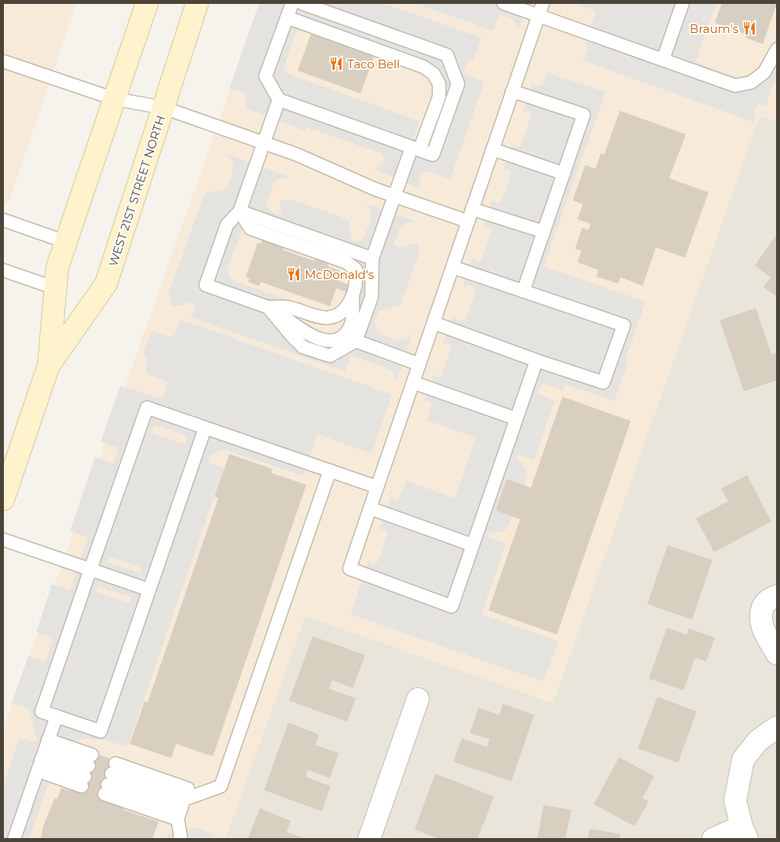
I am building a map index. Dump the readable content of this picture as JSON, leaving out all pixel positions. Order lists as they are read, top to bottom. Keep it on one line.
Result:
{"streets":{"main road":["WEST 21ST STREET NORTH"]},"places":{"restaurant":["Braum's","Taco Bell","McDonald's"]}}
